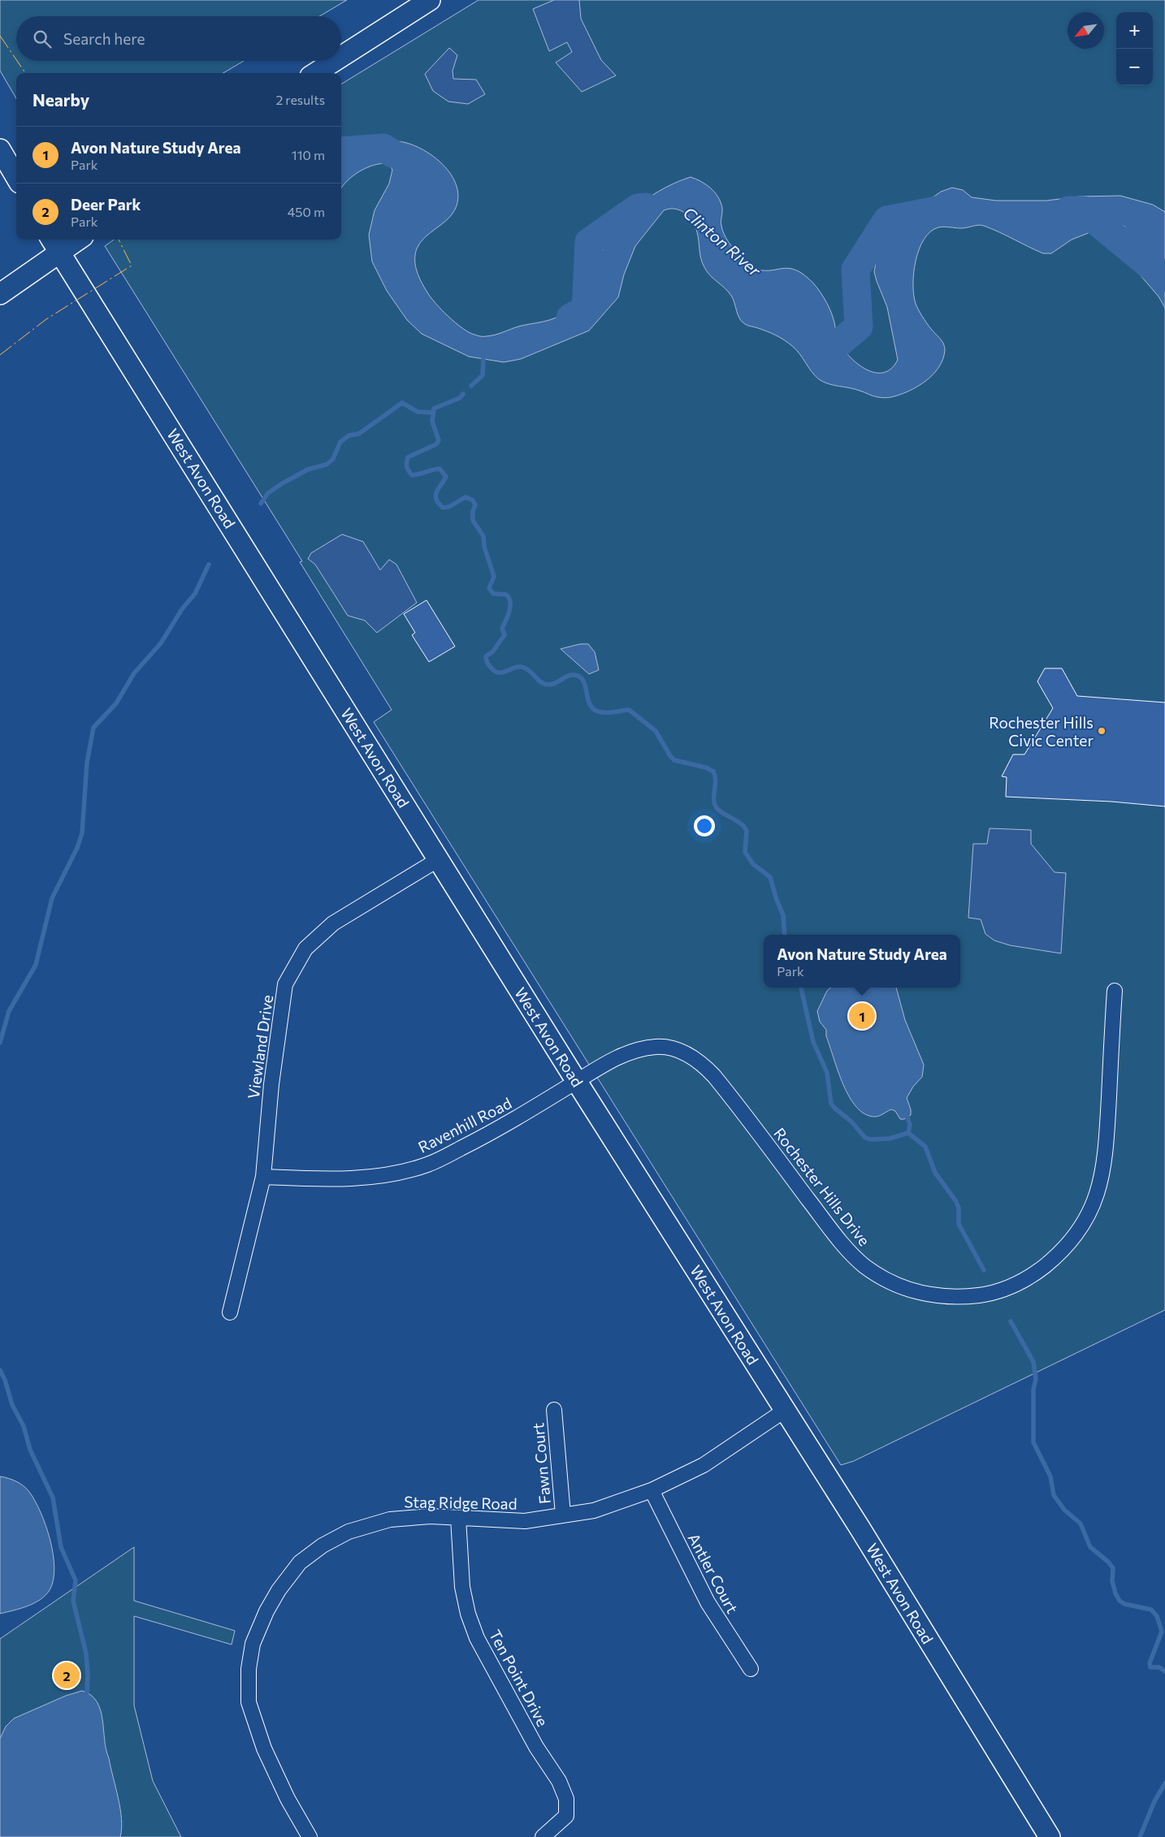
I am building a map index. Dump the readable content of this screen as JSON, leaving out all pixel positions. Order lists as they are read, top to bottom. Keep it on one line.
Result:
{"streets":{"street":["West Avon Road","Viewland Drive","Ravenhill Road","Rochester Hills Drive","Fawn Court","Stag Ridge Road","Antler Court","Ten Point Drive"]},"crossings":[["West Avon Road","Viewland Drive"],["West Avon Road","Ravenhill Road"],["West Avon Road","Rochester Hills Drive"],["West Avon Road","Stag Ridge Road"],["Viewland Drive","Ravenhill Road"],["Ravenhill Road","Rochester Hills Drive"],["Fawn Court","Stag Ridge Road"],["Stag Ridge Road","Antler Court"],["Stag Ridge Road","Ten Point Drive"]],"water":["Clinton River"],"places":["Rochester Hills Civic Center"],"north":"bottom left","page":{"map_buttons":["+","−"],"search":"Search here","heading":["Nearby","2 results"],"list":[{"mark":"1","name":"Avon Nature Study Area","note":"Park","value":"110 m"},{"mark":"2","name":"Deer Park","note":"Park","value":"450 m"}],"popup":["Avon Nature Study Area","Park"],"pins":["1","2"]}}
